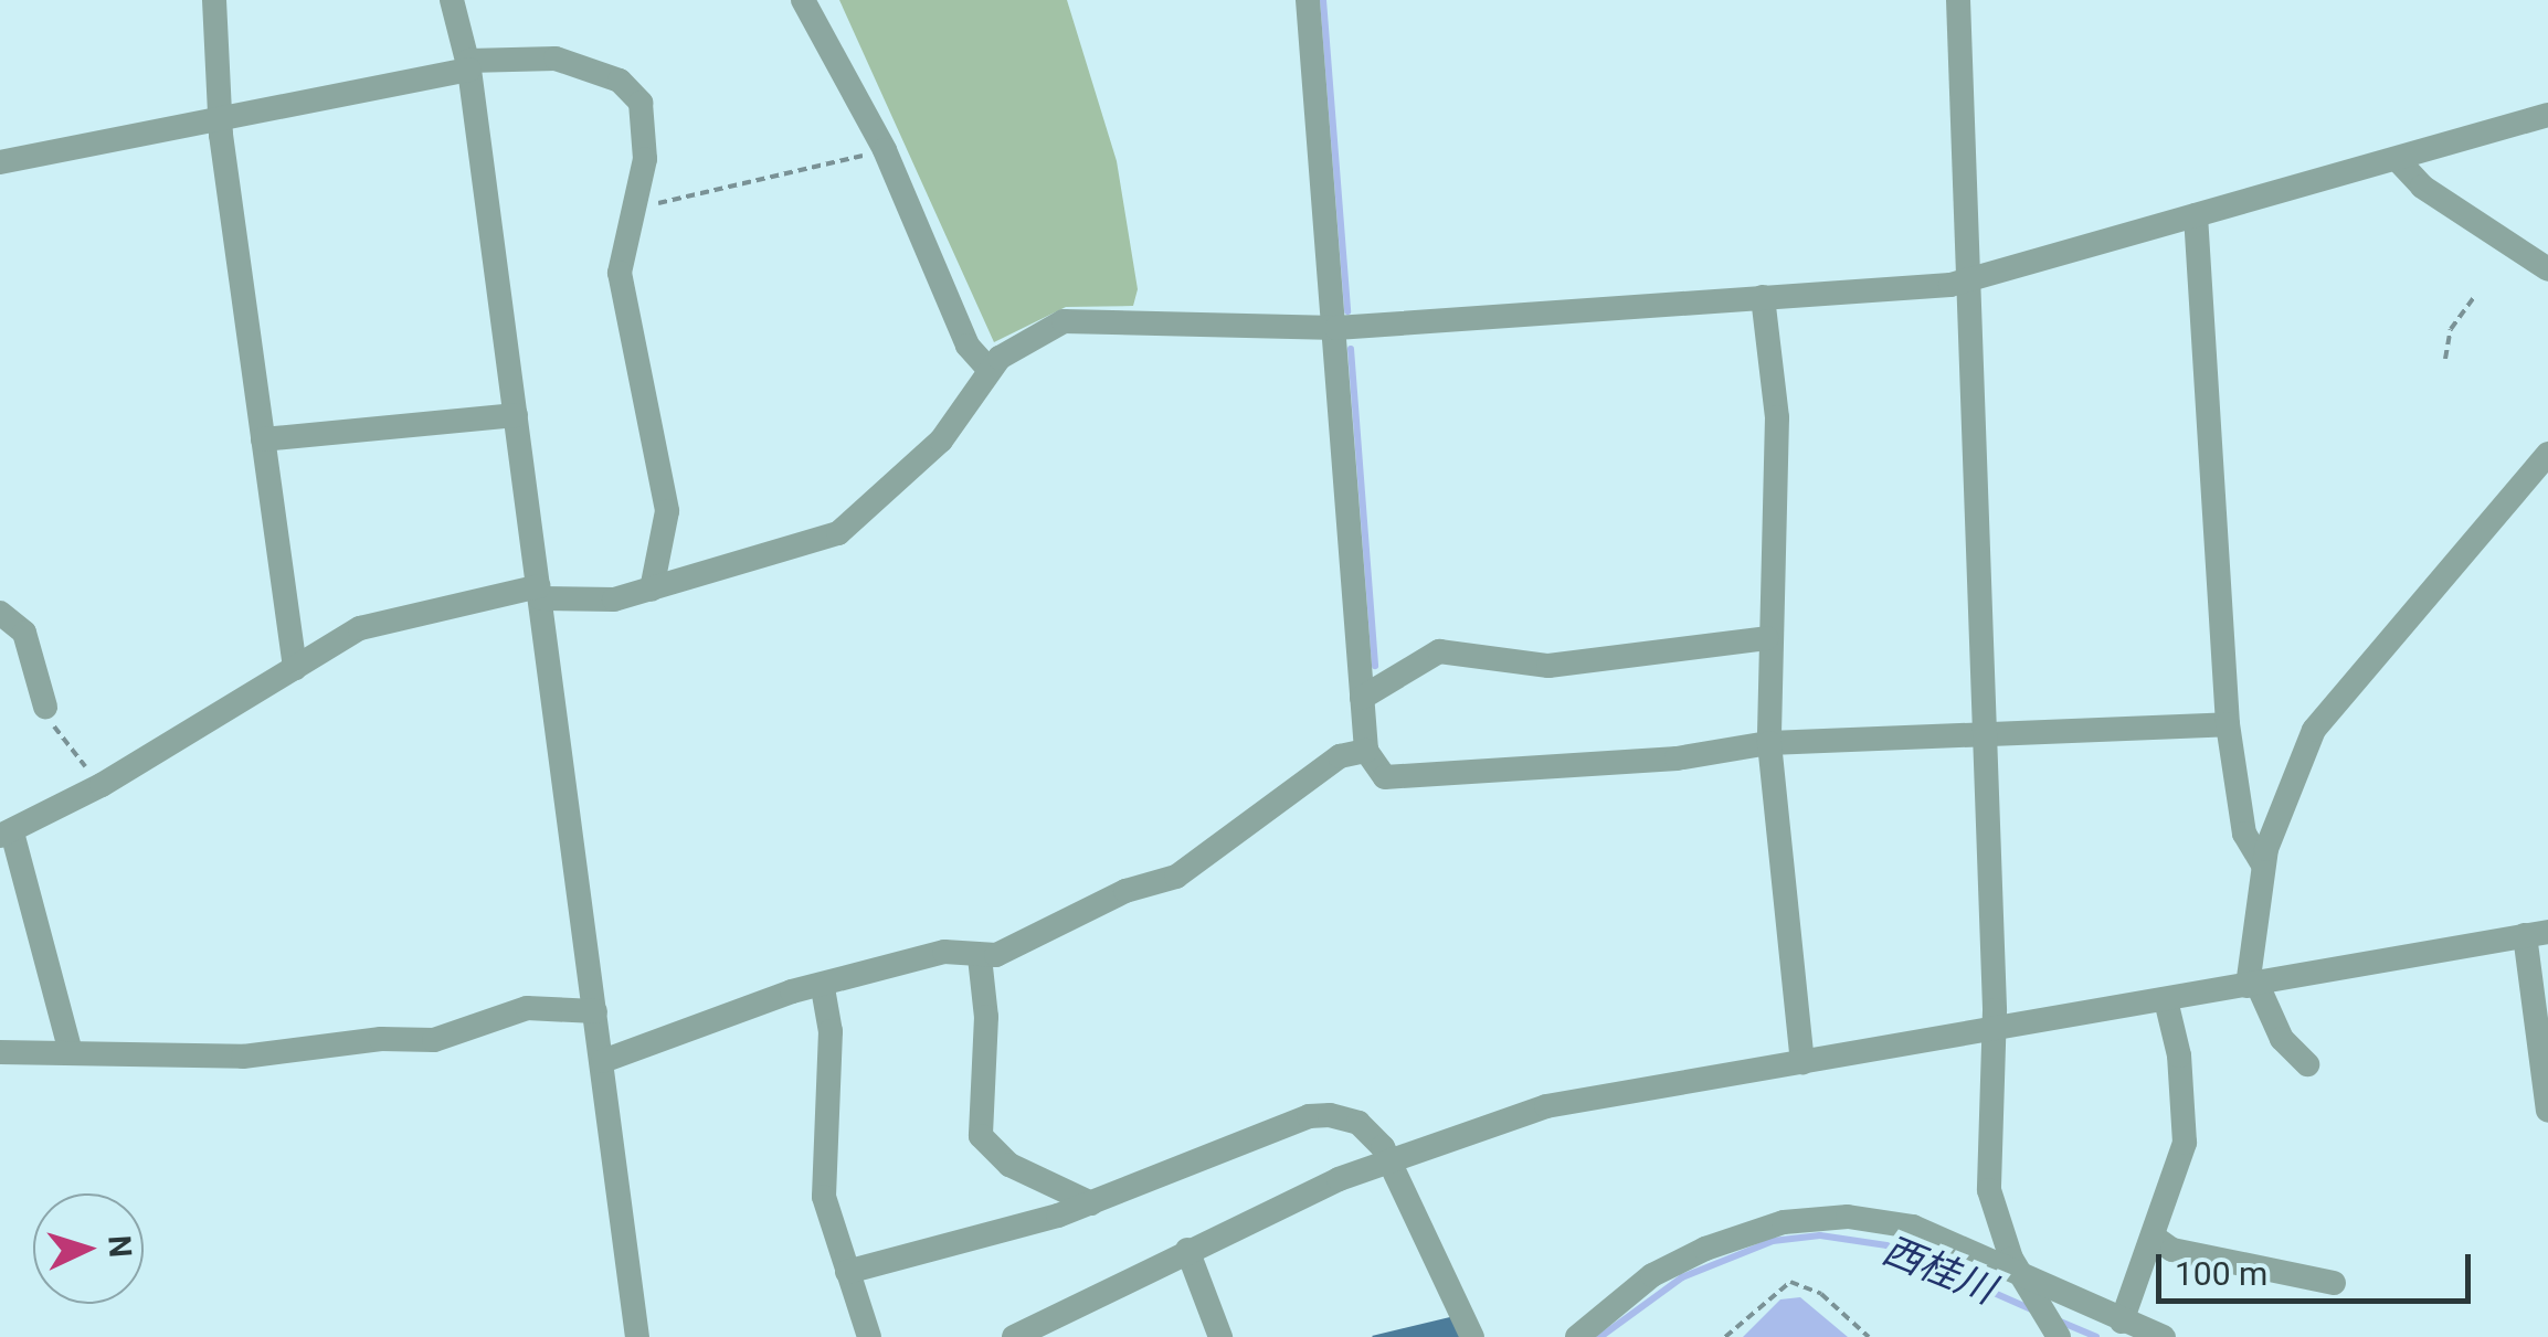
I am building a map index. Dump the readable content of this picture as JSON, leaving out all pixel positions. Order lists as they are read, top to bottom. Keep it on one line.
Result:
{"water":["西桂川"],"scale_bar":"100 m","north":"right"}
